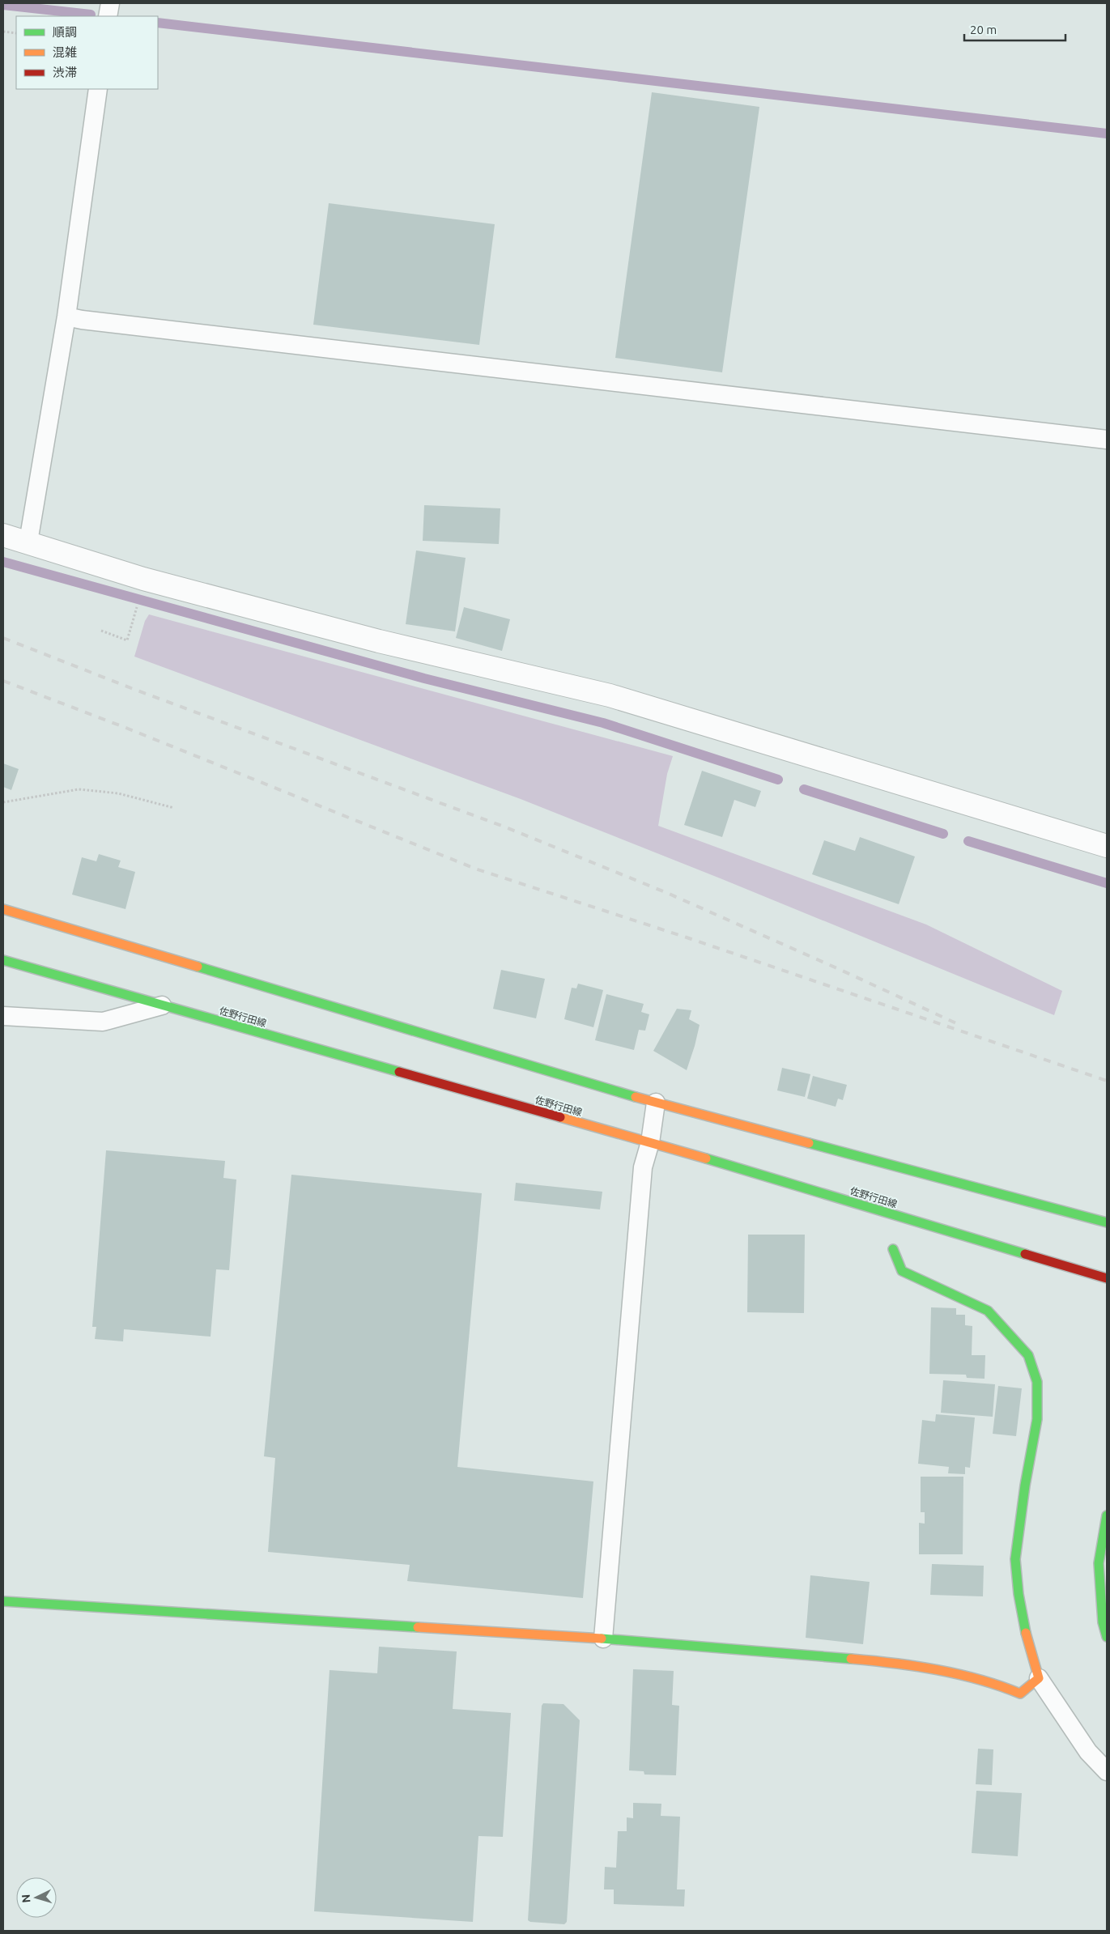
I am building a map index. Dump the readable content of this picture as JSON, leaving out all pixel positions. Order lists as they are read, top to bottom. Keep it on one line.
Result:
{"streets":{"main road":["佐野行田線"]},"legend":["順調","混雑","渋滞"],"scale_bar":"20 m","north":"left"}
